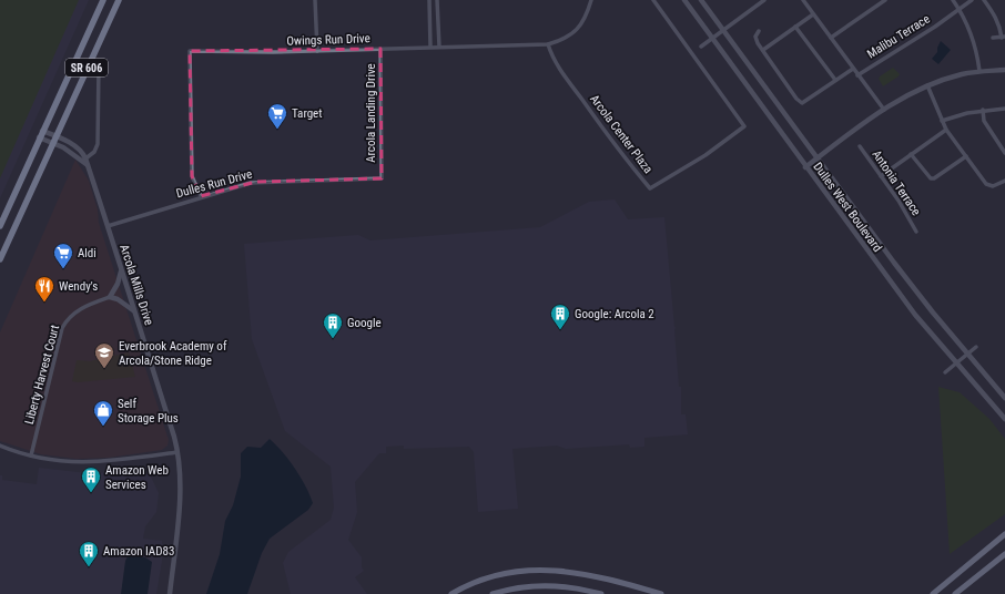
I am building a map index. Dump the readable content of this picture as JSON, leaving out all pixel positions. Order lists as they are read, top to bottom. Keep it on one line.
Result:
{"streets":{"main road":["SR 606"],"street":["Malibu Terrace","Owings Run Drive","Arcola Landing Drive","Arcola Center Plaza","Antonia Terrace","Dulles Run Drive","Dulles West Boulevard","Arcola Mills Drive","Liberty Harvest Court"]},"crossings":[["Owings Run Drive","Arcola Landing Drive"],["Owings Run Drive","Arcola Center Plaza"],["Owings Run Drive","Dulles Run Drive"],["Arcola Landing Drive","Dulles Run Drive"],["Dulles Run Drive","Arcola Mills Drive"]],"places":{"supermarket":["Target","Aldi"],"restaurant":["Wendy's"],"building":["Google: Arcola 2","Google","Amazon Web Services","Amazon IAD83"],"school or university":["Everbrook Academy of Arcola/Stone Ridge"],"shop":["Self Storage Plus"]}}
